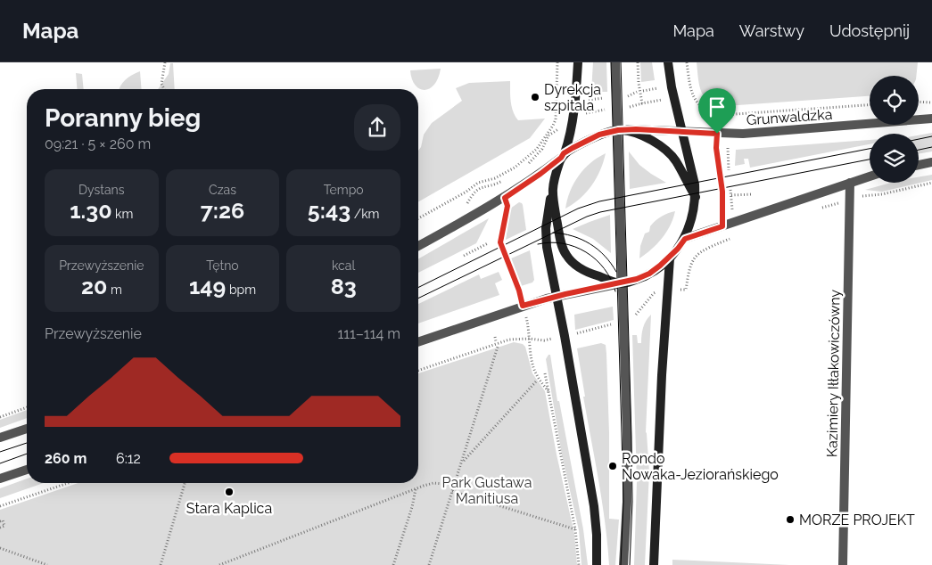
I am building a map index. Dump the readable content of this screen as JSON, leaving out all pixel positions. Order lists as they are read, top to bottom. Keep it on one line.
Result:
{"streets":{"street":["Grunwaldzka","Kazimiery Iłłakowiczówny"]},"parks":["Park Gustawa Manitiusa"],"places":["Dyrekcja szpitala","Rondo Nowaka-Jeziorańskiego","Stara Kaplica","MORZE PROJEKT"],"page":{"header":"Mapa","nav":["Mapa","Warstwy","Udostępnij"],"heading":["Poranny bieg","09:21 · 5 × 260 m"],"stats":[["Dystans","1.30 km"],["Czas","7:26"],["Tempo","5:43 /km"],["Przewyższenie","20 m"],["Tętno","149 bpm"],["kcal","83"]],"chart":["Przewyższenie","111–114 m"],"list":[{"name":"260 m","note":"6:12"}]}}
